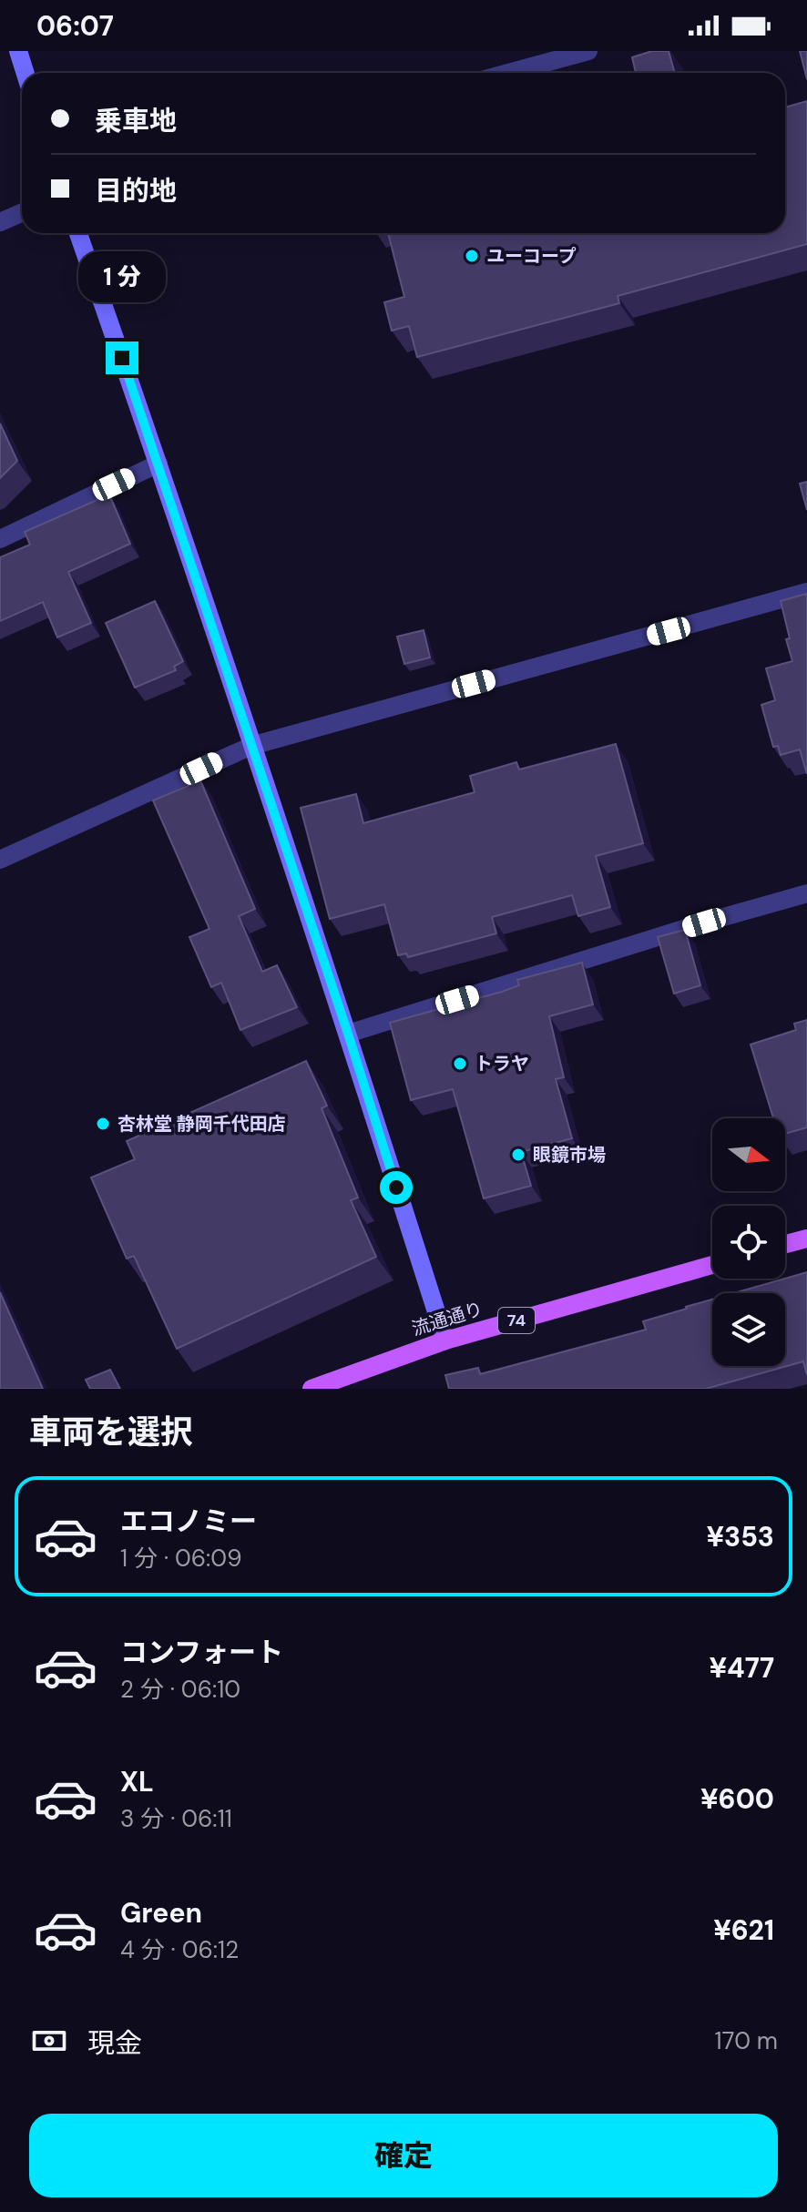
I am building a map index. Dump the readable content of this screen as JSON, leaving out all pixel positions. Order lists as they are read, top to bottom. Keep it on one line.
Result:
{"streets":{"main road":["流通通り","74"]},"places":["ユーコープ","トラヤ","杏林堂 静岡千代田店","眼鏡市場"],"north":"right","page":{"status":"06:07","banner":["乗車地","目的地"],"bubble":"1 分","heading":"車両を選択","list":[{"name":"エコノミー","note":"1 分 · 06:09","value":"¥353"},{"name":"コンフォート","note":"2 分 · 06:10","value":"¥477"},{"name":"XL","note":"3 分 · 06:11","value":"¥600"},{"name":"Green","note":"4 分 · 06:12","value":"¥621"}],"pay":["現金","170 m"],"buttons":"確定"}}
